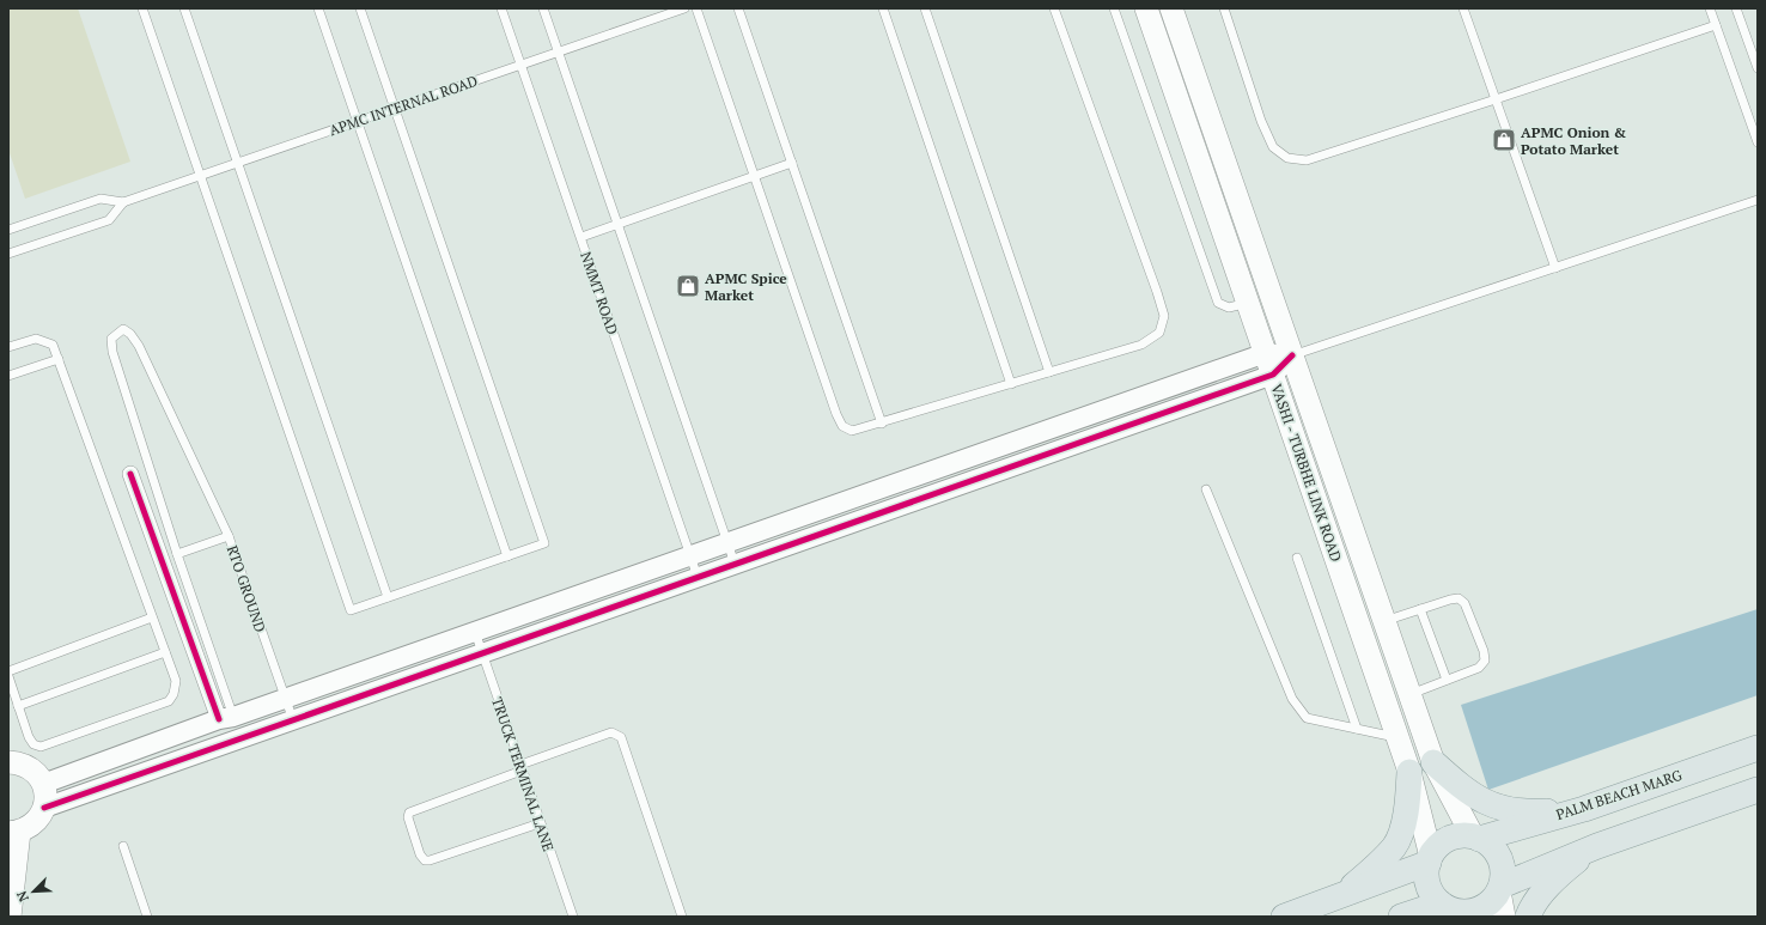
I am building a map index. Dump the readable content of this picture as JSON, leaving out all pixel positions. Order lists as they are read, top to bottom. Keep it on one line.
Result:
{"streets":{"main road":["VASHI - TURBHE LINK ROAD","PALM BEACH MARG"],"lane":["APMC INTERNAL ROAD","NMMT ROAD","RTO GROUND","TRUCK TERMINAL LANE"]},"crossings":[["APMC INTERNAL ROAD","NMMT ROAD"],["VASHI - TURBHE LINK ROAD","PALM BEACH MARG"]],"places":{"shop":["APMC Onion & Potato Market","APMC Spice Market"]},"north":"bottom left"}
